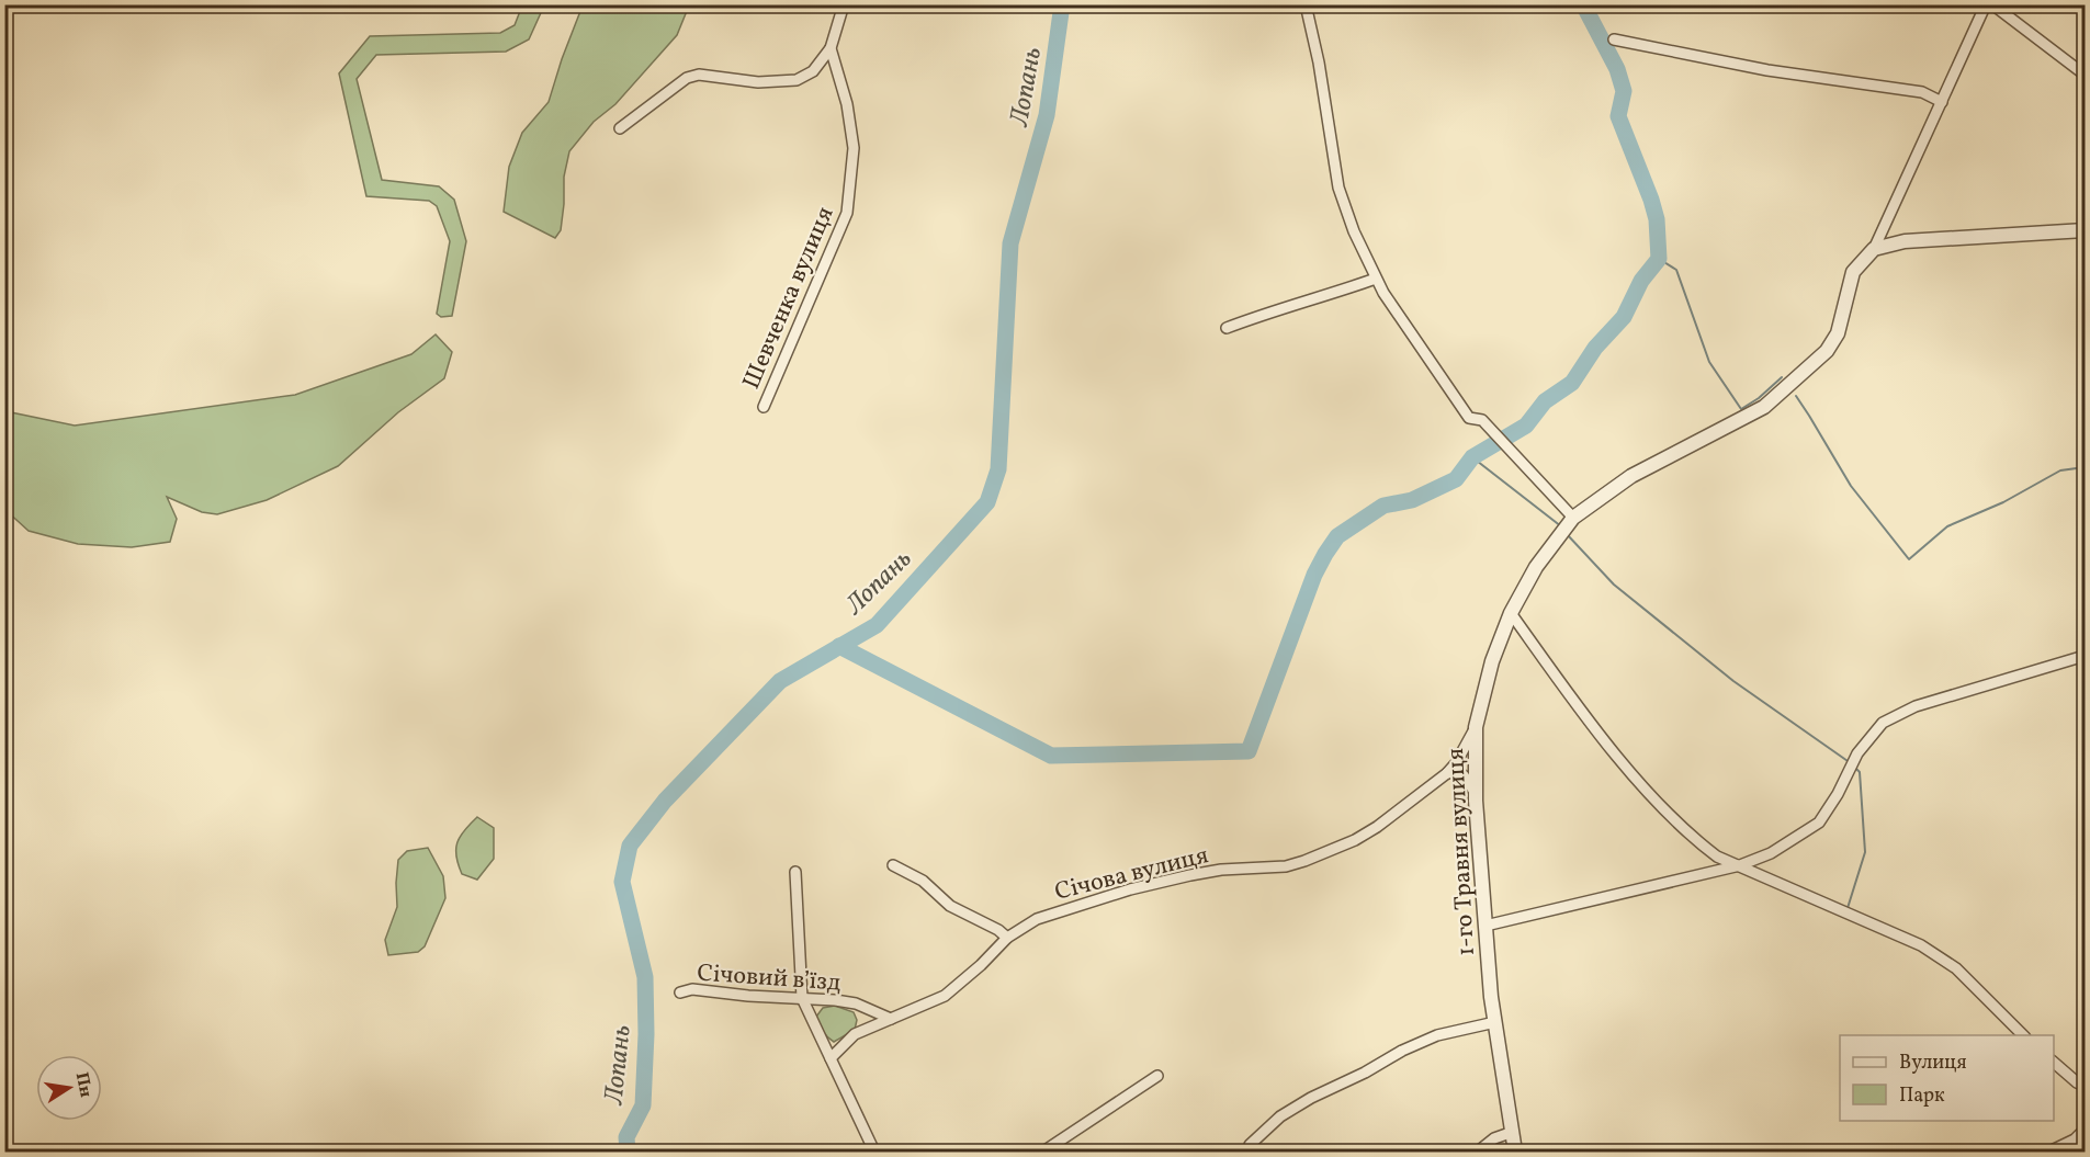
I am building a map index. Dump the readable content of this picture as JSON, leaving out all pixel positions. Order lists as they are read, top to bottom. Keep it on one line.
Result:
{"streets":{"street":["Шевченка вулиця","1-го Травня вулиця","Січова вулиця","Січовий в’їзд"]},"crossings":[["1-го Травня вулиця","Січова вулиця"],["Січова вулиця","Січовий в’їзд"]],"water":["Лопань"],"legend":["Вулиця","Парк"],"north":"right"}
